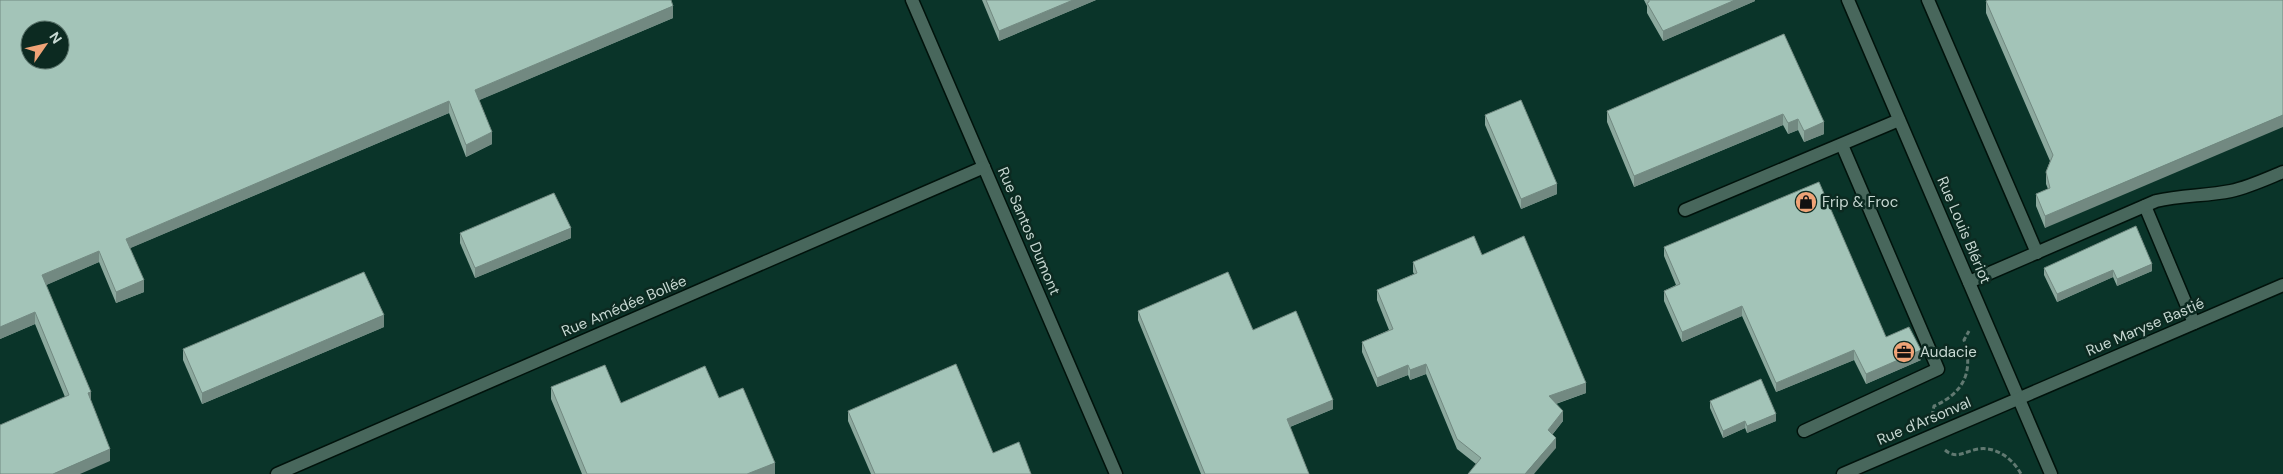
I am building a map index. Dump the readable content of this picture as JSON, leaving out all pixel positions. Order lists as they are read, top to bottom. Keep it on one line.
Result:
{"streets":{"street":["Rue Louis Blériot","Rue Santos Dumont","Rue Amédée Bollée","Rue Maryse Bastié","Rue d'Arsonval"]},"crossings":[["Rue Louis Blériot","Rue Maryse Bastié"],["Rue Louis Blériot","Rue d'Arsonval"],["Rue Santos Dumont","Rue Amédée Bollée"],["Rue Maryse Bastié","Rue d'Arsonval"]],"places":{"shop":["Frip & Froc"],"office":["Audacie"]},"north":"top right"}
